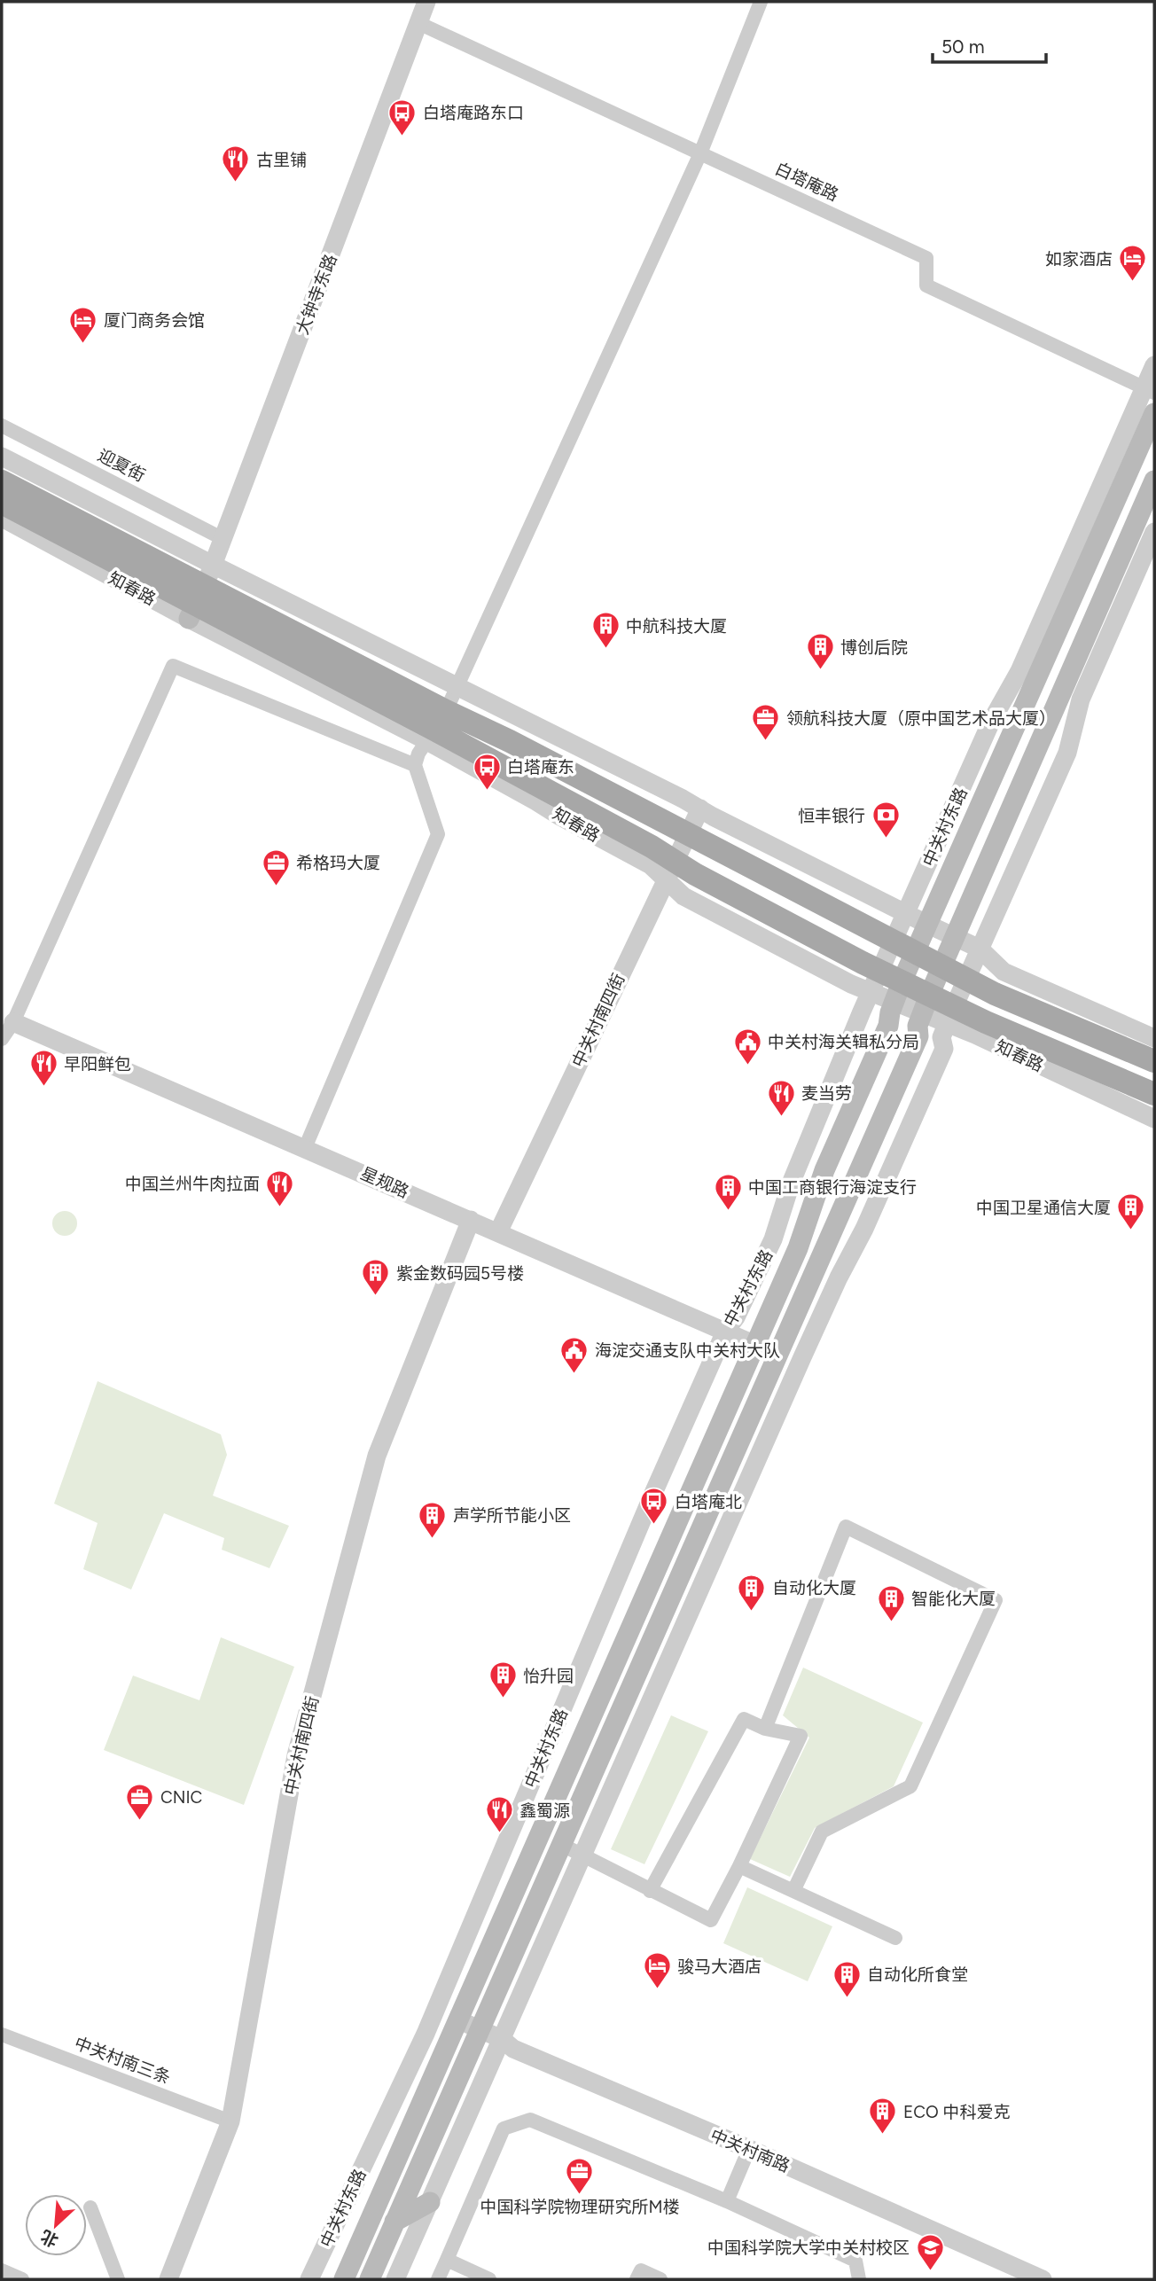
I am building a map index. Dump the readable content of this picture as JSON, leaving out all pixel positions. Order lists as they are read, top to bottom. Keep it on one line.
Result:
{"streets":{"main road":["知春路","中关村东路"],"street":["白塔庵路","大钟寺东路","迎夏街","中关村南四街","星规路","中关村南三条","中关村南路"]},"crossings":[["白塔庵路","大钟寺东路"],["白塔庵路","中关村东路"],["大钟寺东路","迎夏街"],["大钟寺东路","知春路"],["知春路","中关村东路"],["知春路","中关村南四街"],["中关村东路","星规路"],["中关村东路","中关村南路"],["中关村南四街","星规路"],["中关村南四街","中关村南三条"]],"places":{"bus stop":["白塔庵路东口","白塔庵东","白塔庵北"],"restaurant":["古里铺","早阳鲜包","麦当劳","中国兰州牛肉拉面","鑫蜀源"],"hotel":["如家酒店","厦门商务会馆","骏马大酒店"],"building":["中航科技大厦","博创后院","中国工商银行海淀支行","中国卫星通信大厦","紫金数码园5号楼","声学所节能小区","自动化大厦","智能化大厦","怡升园","自动化所食堂","ECO 中科爱克"],"office":["领航科技大厦（原中国艺术品大厦）","希格玛大厦","CNIC","中国科学院物理研究所M楼"],"bank":["恒丰银行"],"public building":["中关村海关辑私分局","海淀交通支队中关村大队"],"school or university":["中国科学院大学中关村校区"]},"scale_bar":"50 m","north":"bottom left"}
